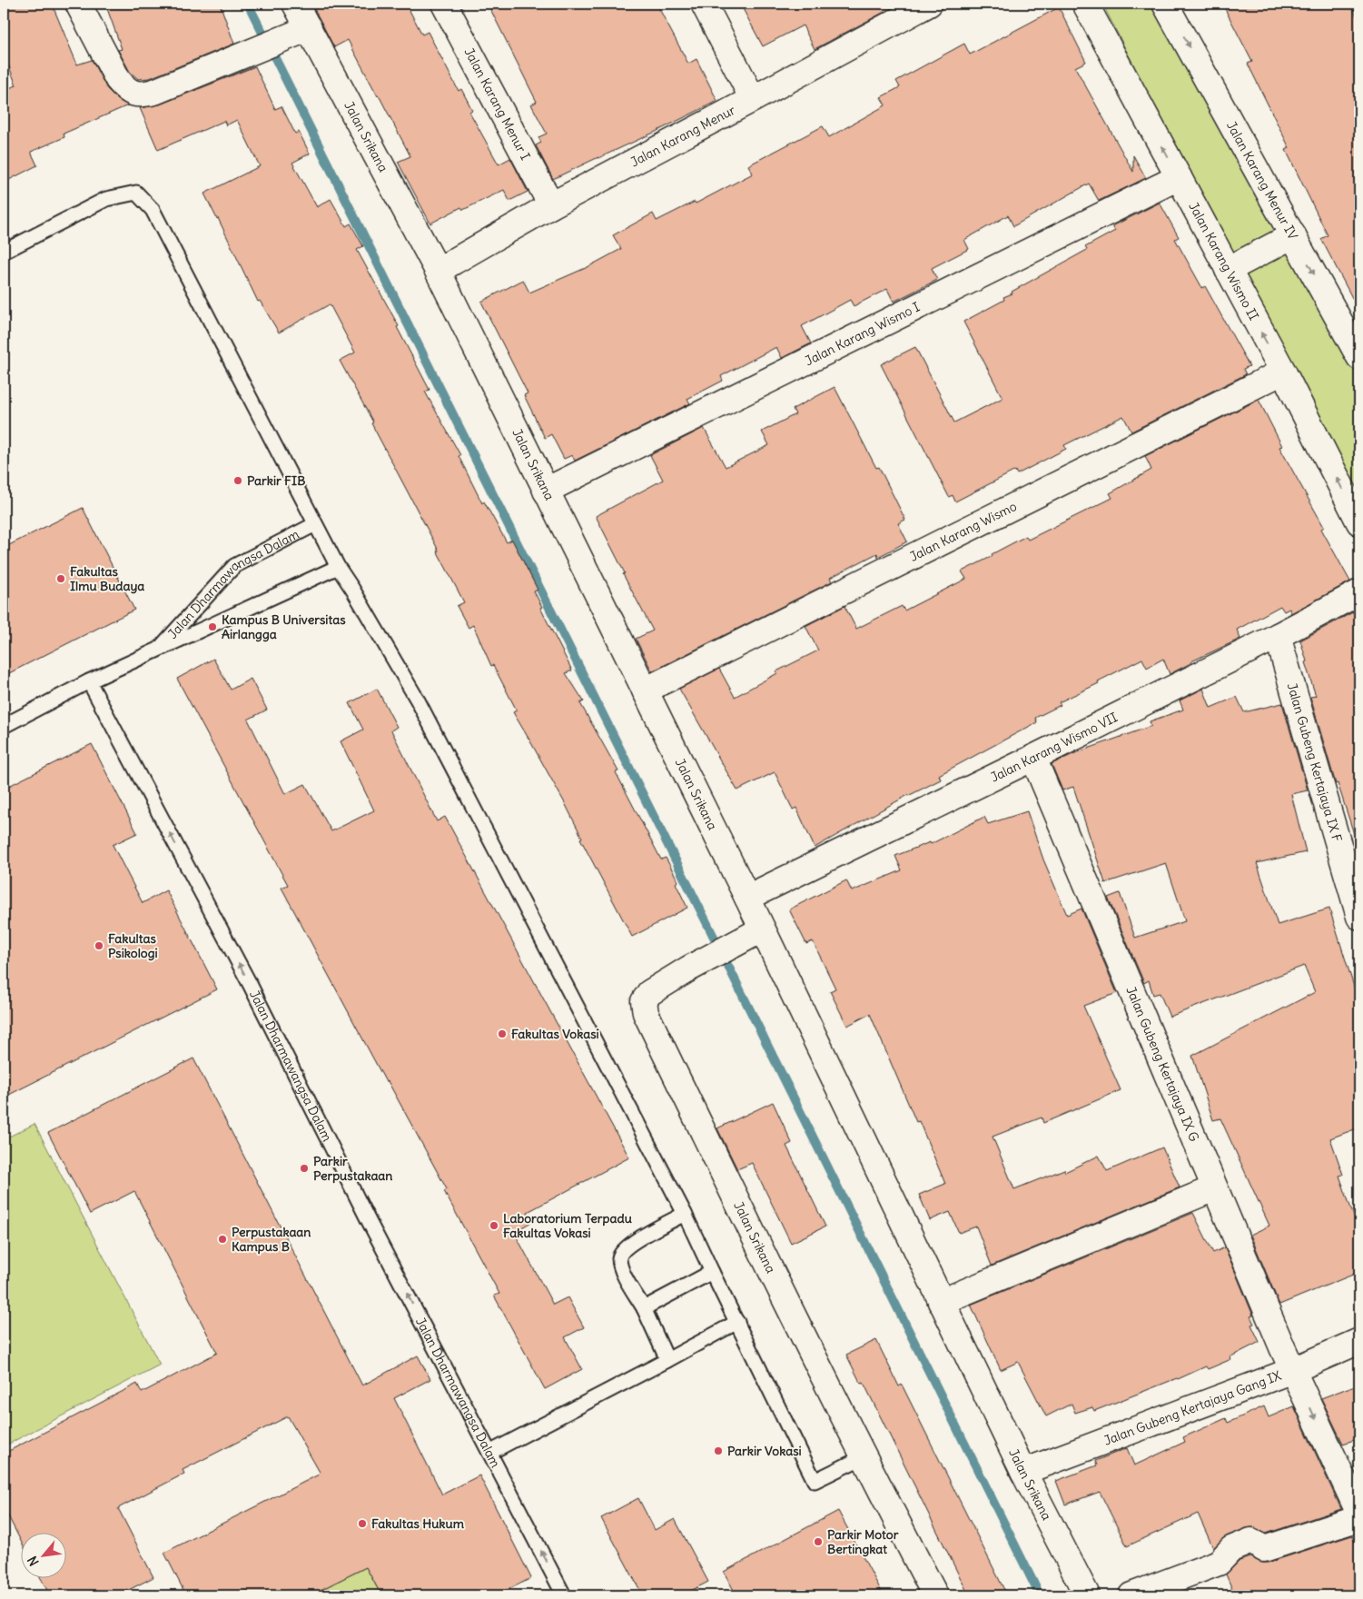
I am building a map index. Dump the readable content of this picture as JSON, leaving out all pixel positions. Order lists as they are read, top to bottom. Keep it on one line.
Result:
{"streets":{"street":["Jalan Karang Menur I","Jalan Srikana","Jalan Karang Menur","Jalan Karang Menur IV","Jalan Karang Wismo II","Jalan Karang Wismo I","Jalan Karang Wismo","Jalan Karang Wismo VII","Jalan Gubeng Kertajaya IX F","Jalan Gubeng Kertajaya IX G","Jalan Gubeng Kertajaya Gang IX"],"lane":["Jalan Dharmawangsa Dalam"]},"crossings":[["Jalan Karang Menur I","Jalan Karang Menur"],["Jalan Srikana","Jalan Karang Menur"],["Jalan Srikana","Jalan Karang Wismo I"],["Jalan Srikana","Jalan Karang Wismo"],["Jalan Srikana","Jalan Karang Wismo VII"],["Jalan Srikana","Jalan Gubeng Kertajaya Gang IX"],["Jalan Karang Wismo II","Jalan Karang Wismo I"],["Jalan Karang Wismo II","Jalan Karang Wismo"],["Jalan Karang Wismo VII","Jalan Gubeng Kertajaya IX F"],["Jalan Karang Wismo VII","Jalan Gubeng Kertajaya IX G"],["Jalan Gubeng Kertajaya IX G","Jalan Gubeng Kertajaya Gang IX"]],"one_way":["Jalan Karang Menur IV","Jalan Karang Wismo II","Jalan Dharmawangsa Dalam"],"places":["Parkir FIB","Fakultas Ilmu Budaya","Kampus B Universitas Airlangga","Fakultas Psikologi","Fakultas Vokasi","Parkir Perpustakaan","Laboratorium Terpadu Fakultas Vokasi","Perpustakaan Kampus B","Parkir Vokasi","Fakultas Hukum","Parkir Motor Bertingkat"],"north":"bottom left"}
